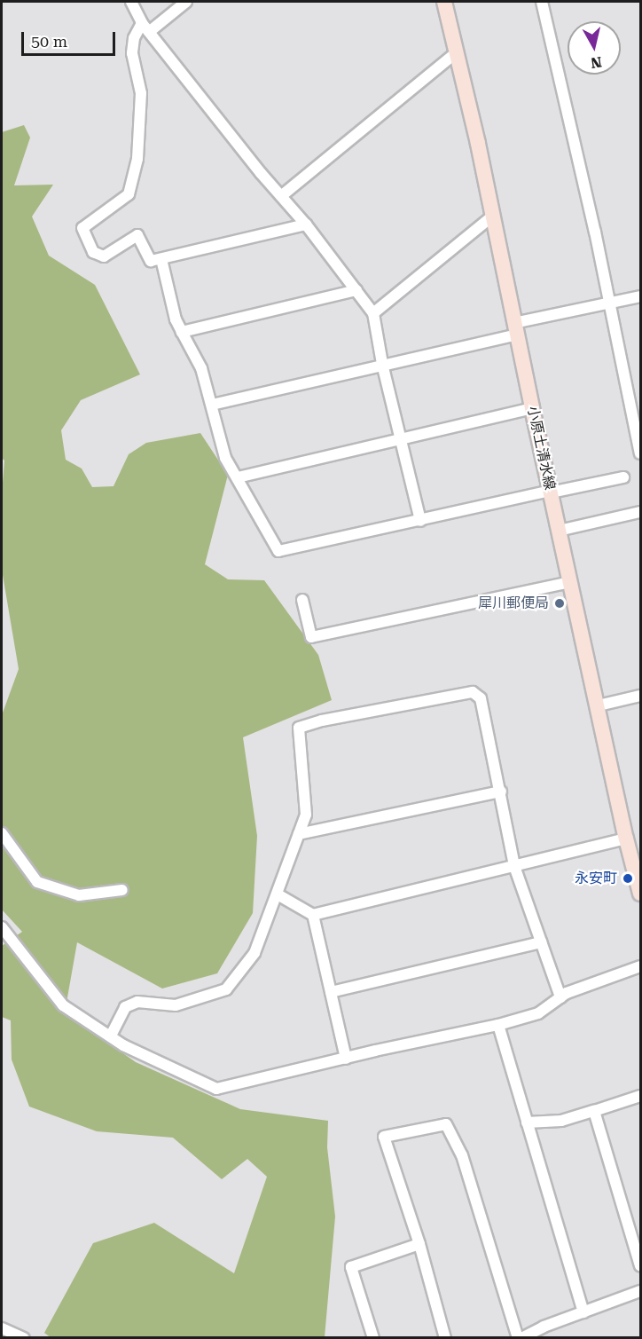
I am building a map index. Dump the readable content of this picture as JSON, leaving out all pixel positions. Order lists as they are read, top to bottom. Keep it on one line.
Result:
{"streets":{"main road":["小原土清水線"]},"places":["犀川郵便局","永安町"],"scale_bar":"50 m","north":"bottom"}
